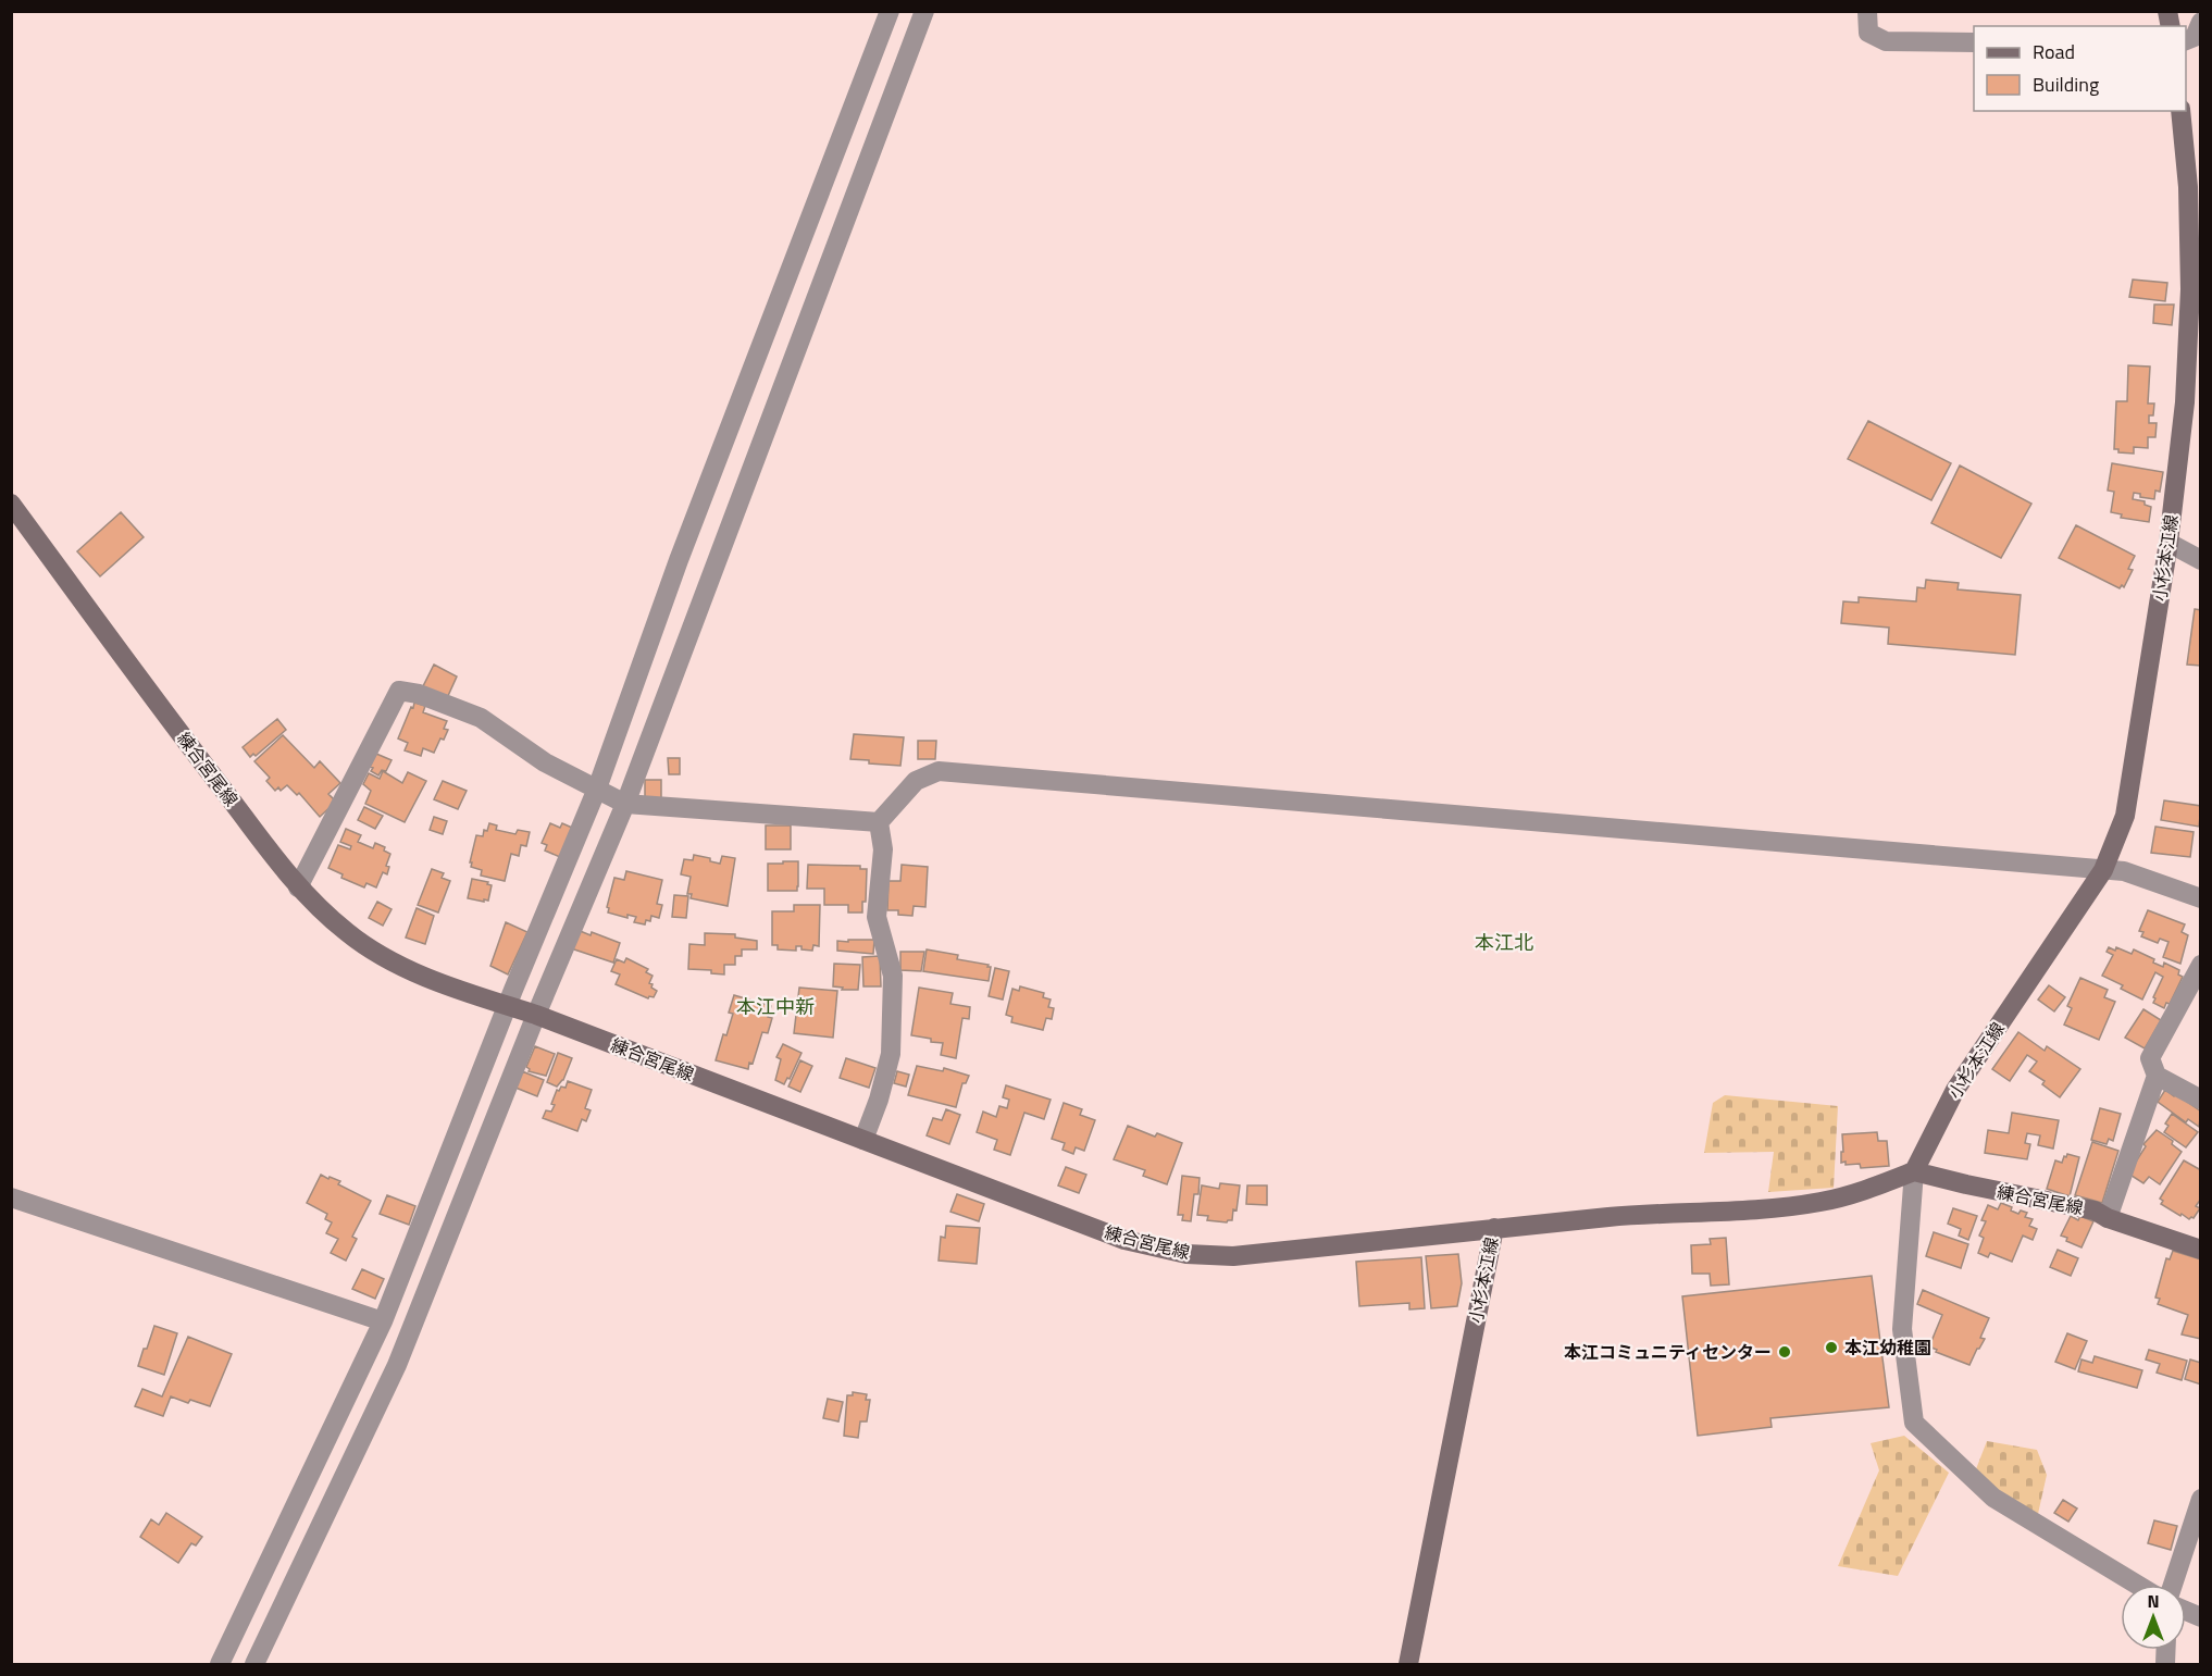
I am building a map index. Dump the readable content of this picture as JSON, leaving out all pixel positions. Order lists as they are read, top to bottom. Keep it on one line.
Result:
{"streets":{"main road":["小杉本江線","練合宮尾線"]},"crossings":[["小杉本江線","練合宮尾線"]],"districts":["本江北","本江中新"],"places":["本江幼稚園","本江コミュニティセンター"],"legend":["Road","Building"],"north":"top"}
